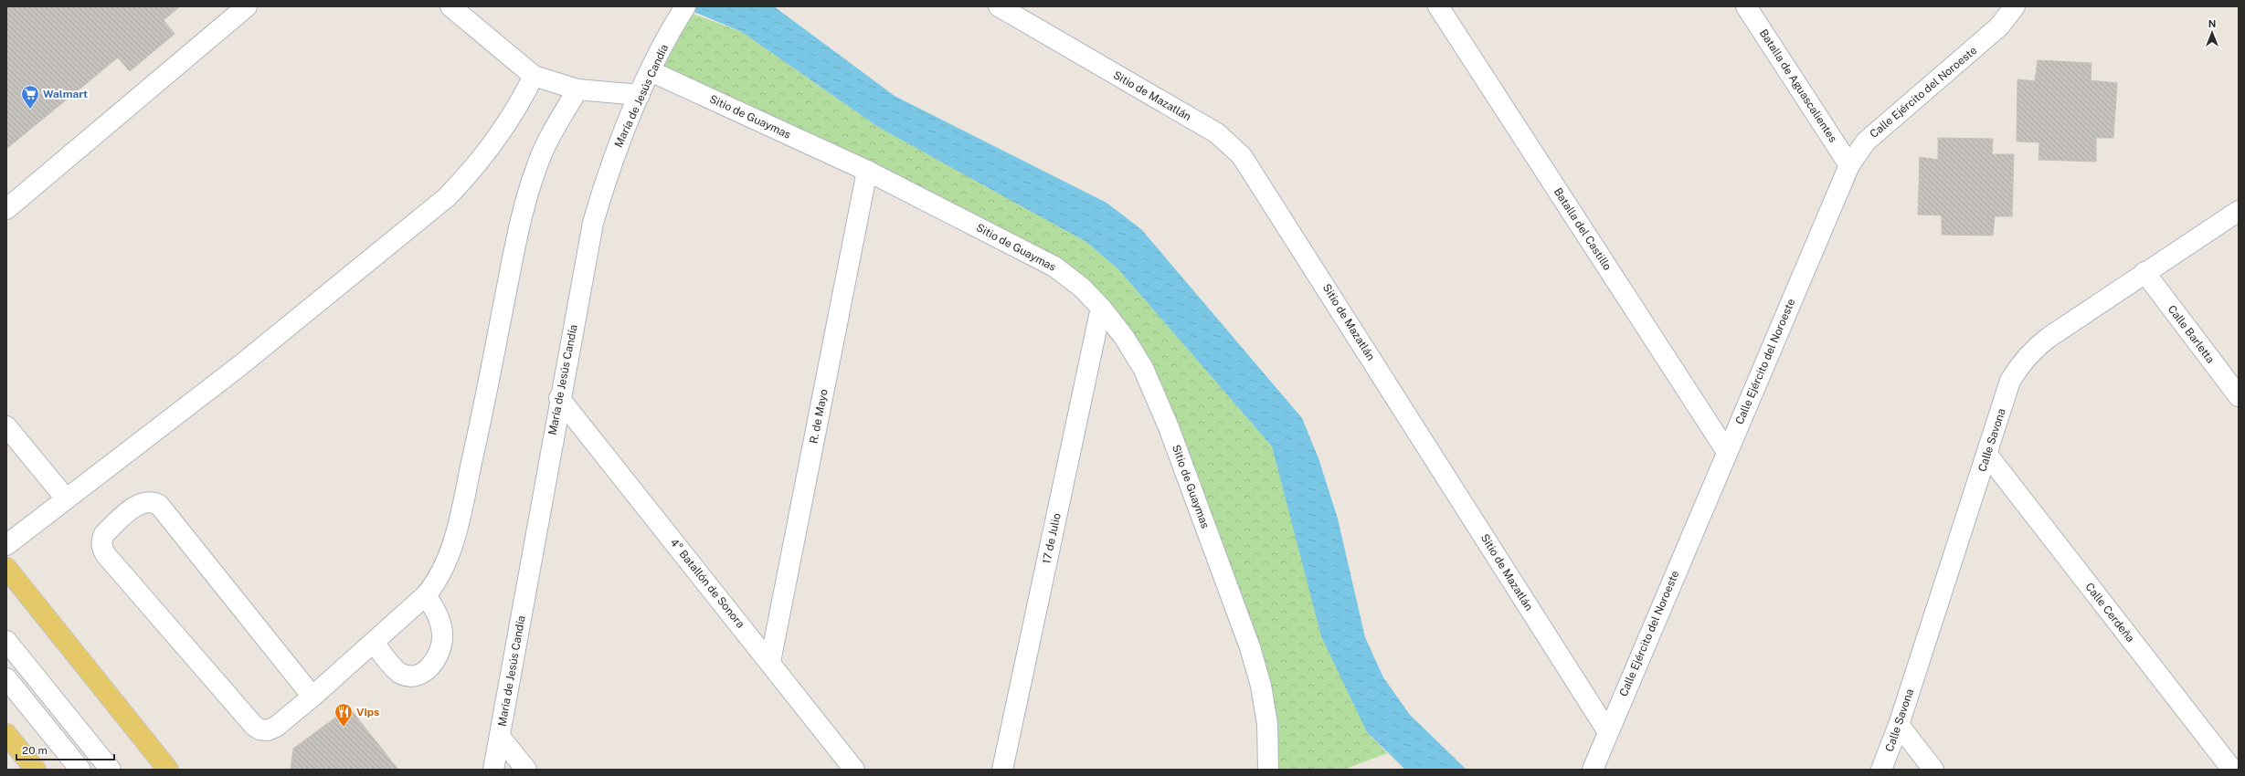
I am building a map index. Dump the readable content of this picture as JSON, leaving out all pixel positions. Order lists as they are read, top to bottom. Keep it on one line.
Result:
{"streets":{"street":["Batalla de Aguascalientes","Calle Ejército del Noroeste","María de Jesús Candía","Sitio de Mazatlán","Sitio de Guaymas","Batalla del Castillo","Calle Barletta","R. de Mayo","Calle Savona","17 de Julio","4° Batallón de Sonora","Calle Cerdeña"]},"crossings":[["Batalla de Aguascalientes","Calle Ejército del Noroeste"],["Calle Ejército del Noroeste","Sitio de Mazatlán"],["Calle Ejército del Noroeste","Batalla del Castillo"],["María de Jesús Candía","Sitio de Guaymas"],["María de Jesús Candía","4° Batallón de Sonora"],["Sitio de Guaymas","R. de Mayo"],["Sitio de Guaymas","17 de Julio"],["Calle Barletta","Calle Savona"],["R. de Mayo","4° Batallón de Sonora"],["Calle Savona","Calle Cerdeña"]],"places":{"supermarket":["Walmart"],"restaurant":["Vips"]},"scale_bar":"20 m","north":"top"}
